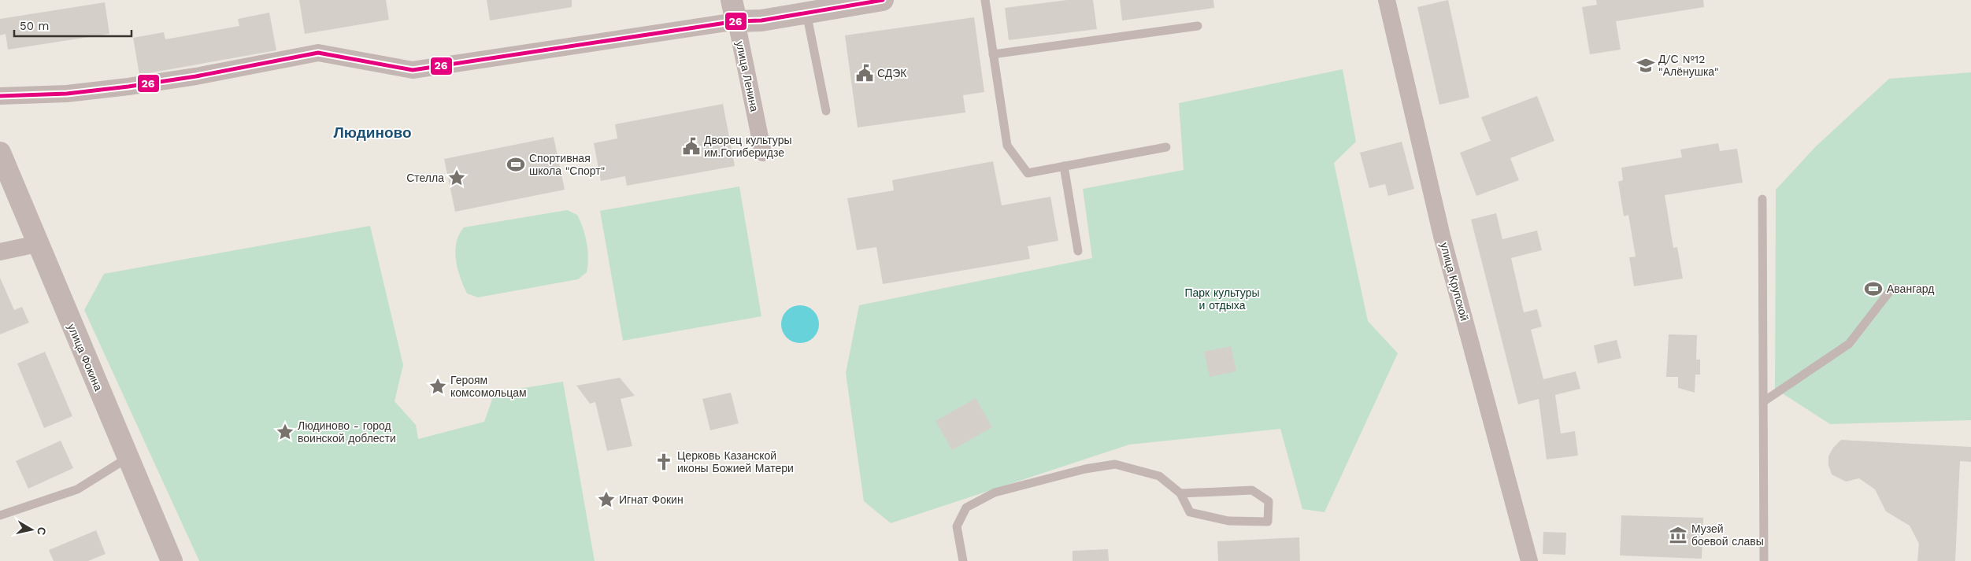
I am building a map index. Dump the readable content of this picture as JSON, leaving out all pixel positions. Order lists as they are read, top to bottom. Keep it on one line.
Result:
{"streets":{"street":["улица Ленина","улица Крупской","улица Фокина"]},"districts":["Людиново"],"parks":["Парк культуры и отдыха"],"places":{"school or university":["Д/С №12 \"Алёнушка\""],"public building":["СДЭК","Дворец культуры им.Гогиберидзе"],"sports":["Спортивная школа \"Спорт\"","Авангард"],"place":["Стелла","Героям комсомольцам","Людиново - город воинской доблести","Игнат Фокин"],"church":["Церковь Казанской иконы Божией Матери"],"museum":["Музей боевой славы"]},"lines":["transit line 26"],"scale_bar":"50 m","north":"right"}
